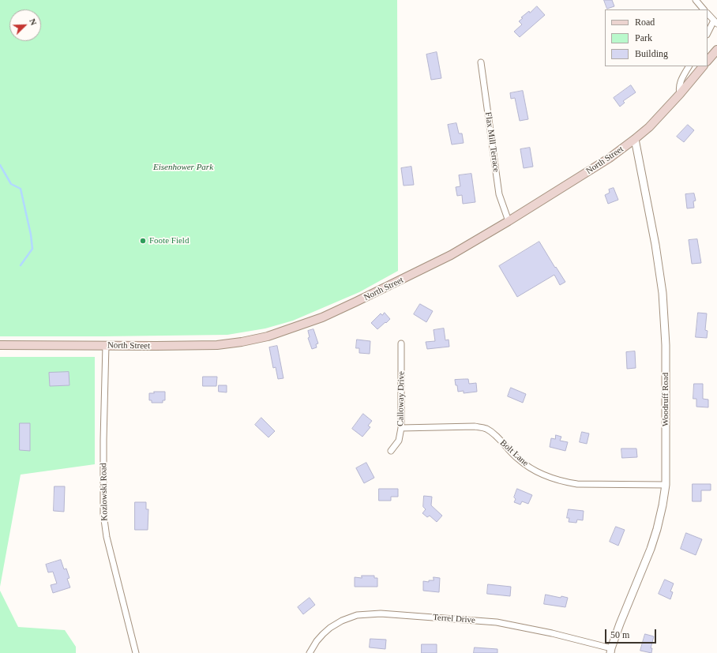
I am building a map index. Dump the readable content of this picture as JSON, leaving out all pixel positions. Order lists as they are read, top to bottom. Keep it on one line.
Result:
{"streets":{"main road":["North Street"],"street":["Flax Mill Terrace","Calloway Drive","Woodruff Road","Bolt Lane","Kozlowski Road","Terrel Drive"]},"crossings":[["Flax Mill Terrace","North Street"],["North Street","Woodruff Road"],["North Street","Kozlowski Road"],["Calloway Drive","Bolt Lane"],["Woodruff Road","Bolt Lane"],["Woodruff Road","Terrel Drive"]],"parks":["Eisenhower Park"],"places":["Foote Field"],"legend":["Road","Park","Building"],"scale_bar":"50 m","north":"top right"}
